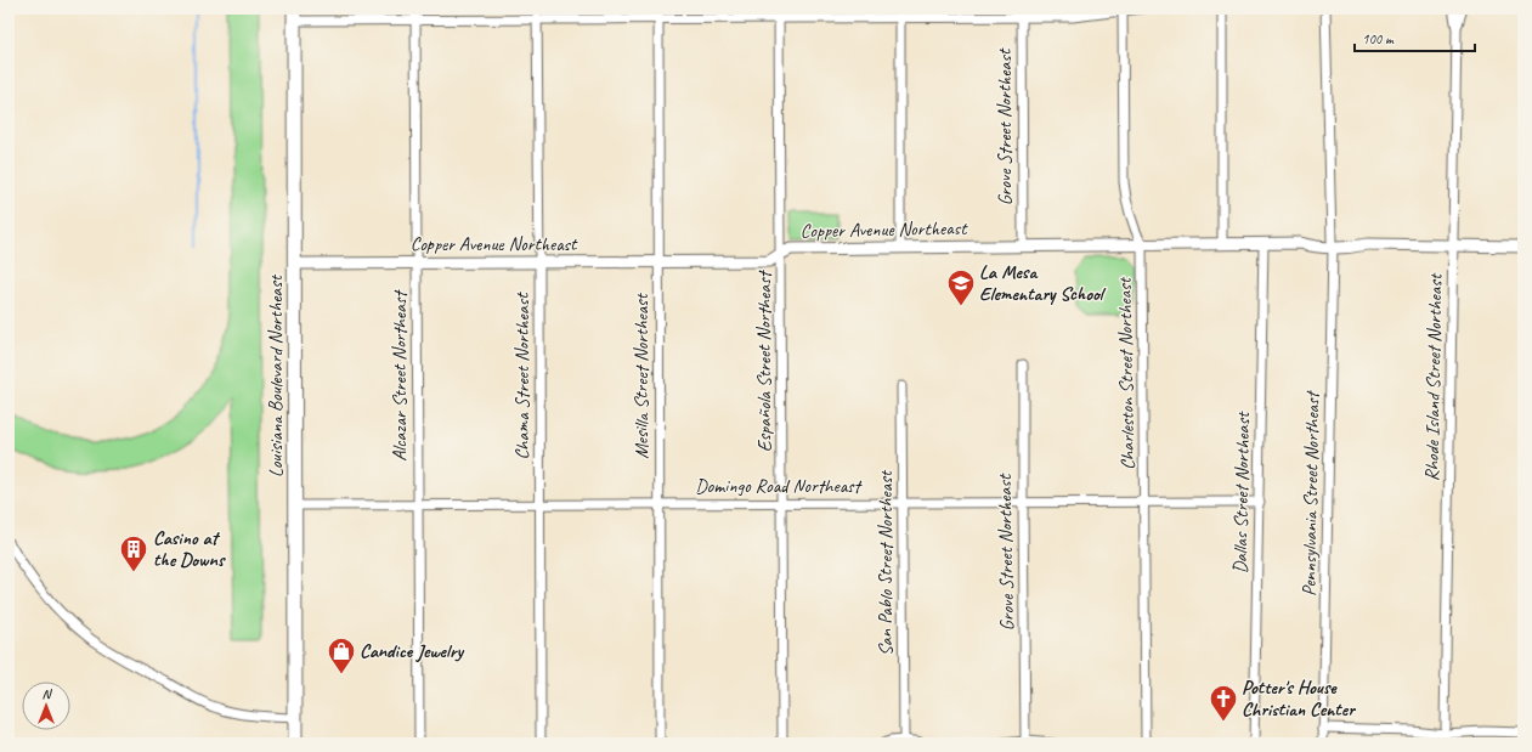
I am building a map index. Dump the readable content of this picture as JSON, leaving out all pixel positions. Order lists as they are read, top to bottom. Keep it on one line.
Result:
{"streets":{"main road":["Louisiana Boulevard Northeast"],"street":["Grove Street Northeast","Copper Avenue Northeast","Española Street Northeast","Charleston Street Northeast","Alcazar Street Northeast","Chama Street Northeast","Mesilla Street Northeast","Rhode Island Street Northeast","Domingo Road Northeast","Dallas Street Northeast","Pennsylvania Street Northeast","San Pablo Street Northeast"]},"crossings":[["Grove Street Northeast","Copper Avenue Northeast"],["Grove Street Northeast","Domingo Road Northeast"],["Copper Avenue Northeast","Española Street Northeast"],["Copper Avenue Northeast","Charleston Street Northeast"],["Copper Avenue Northeast","Louisiana Boulevard Northeast"],["Copper Avenue Northeast","Alcazar Street Northeast"],["Copper Avenue Northeast","Chama Street Northeast"],["Copper Avenue Northeast","Mesilla Street Northeast"],["Copper Avenue Northeast","Rhode Island Street Northeast"],["Copper Avenue Northeast","Dallas Street Northeast"],["Copper Avenue Northeast","Pennsylvania Street Northeast"],["Española Street Northeast","Domingo Road Northeast"],["Charleston Street Northeast","Domingo Road Northeast"],["Louisiana Boulevard Northeast","Domingo Road Northeast"],["Alcazar Street Northeast","Domingo Road Northeast"],["Chama Street Northeast","Domingo Road Northeast"],["Mesilla Street Northeast","Domingo Road Northeast"],["Domingo Road Northeast","Dallas Street Northeast"],["Domingo Road Northeast","San Pablo Street Northeast"]],"places":{"school or university":["La Mesa Elementary School"],"building":["Casino at the Downs"],"shop":["Candice Jewelry"],"church":["Potter's House Christian Center"]},"scale_bar":"100 m","north":"top"}
